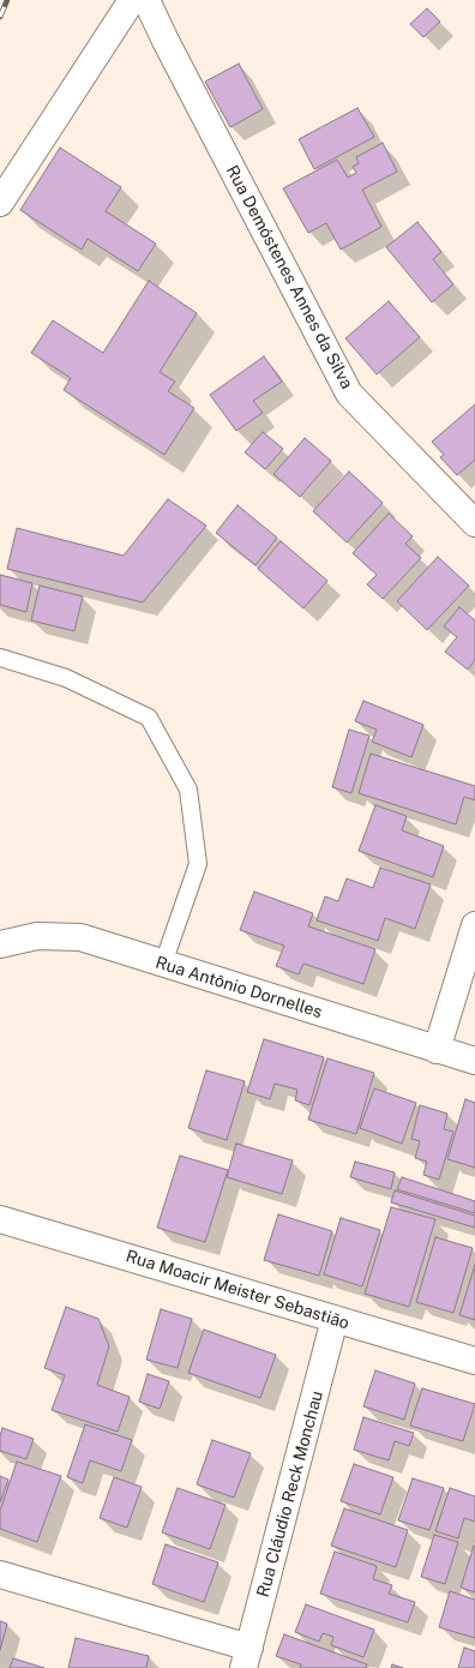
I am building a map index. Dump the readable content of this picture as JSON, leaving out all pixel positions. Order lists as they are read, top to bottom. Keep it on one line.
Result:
{"streets":{"street":["Rua Demóstenes Annes da Silva","Rua Antônio Dornelles","Rua Moacir Meister Sebastião","Rua Cláudio Reck Monchau"]},"crossings":[["Rua Moacir Meister Sebastião","Rua Cláudio Reck Monchau"]]}
